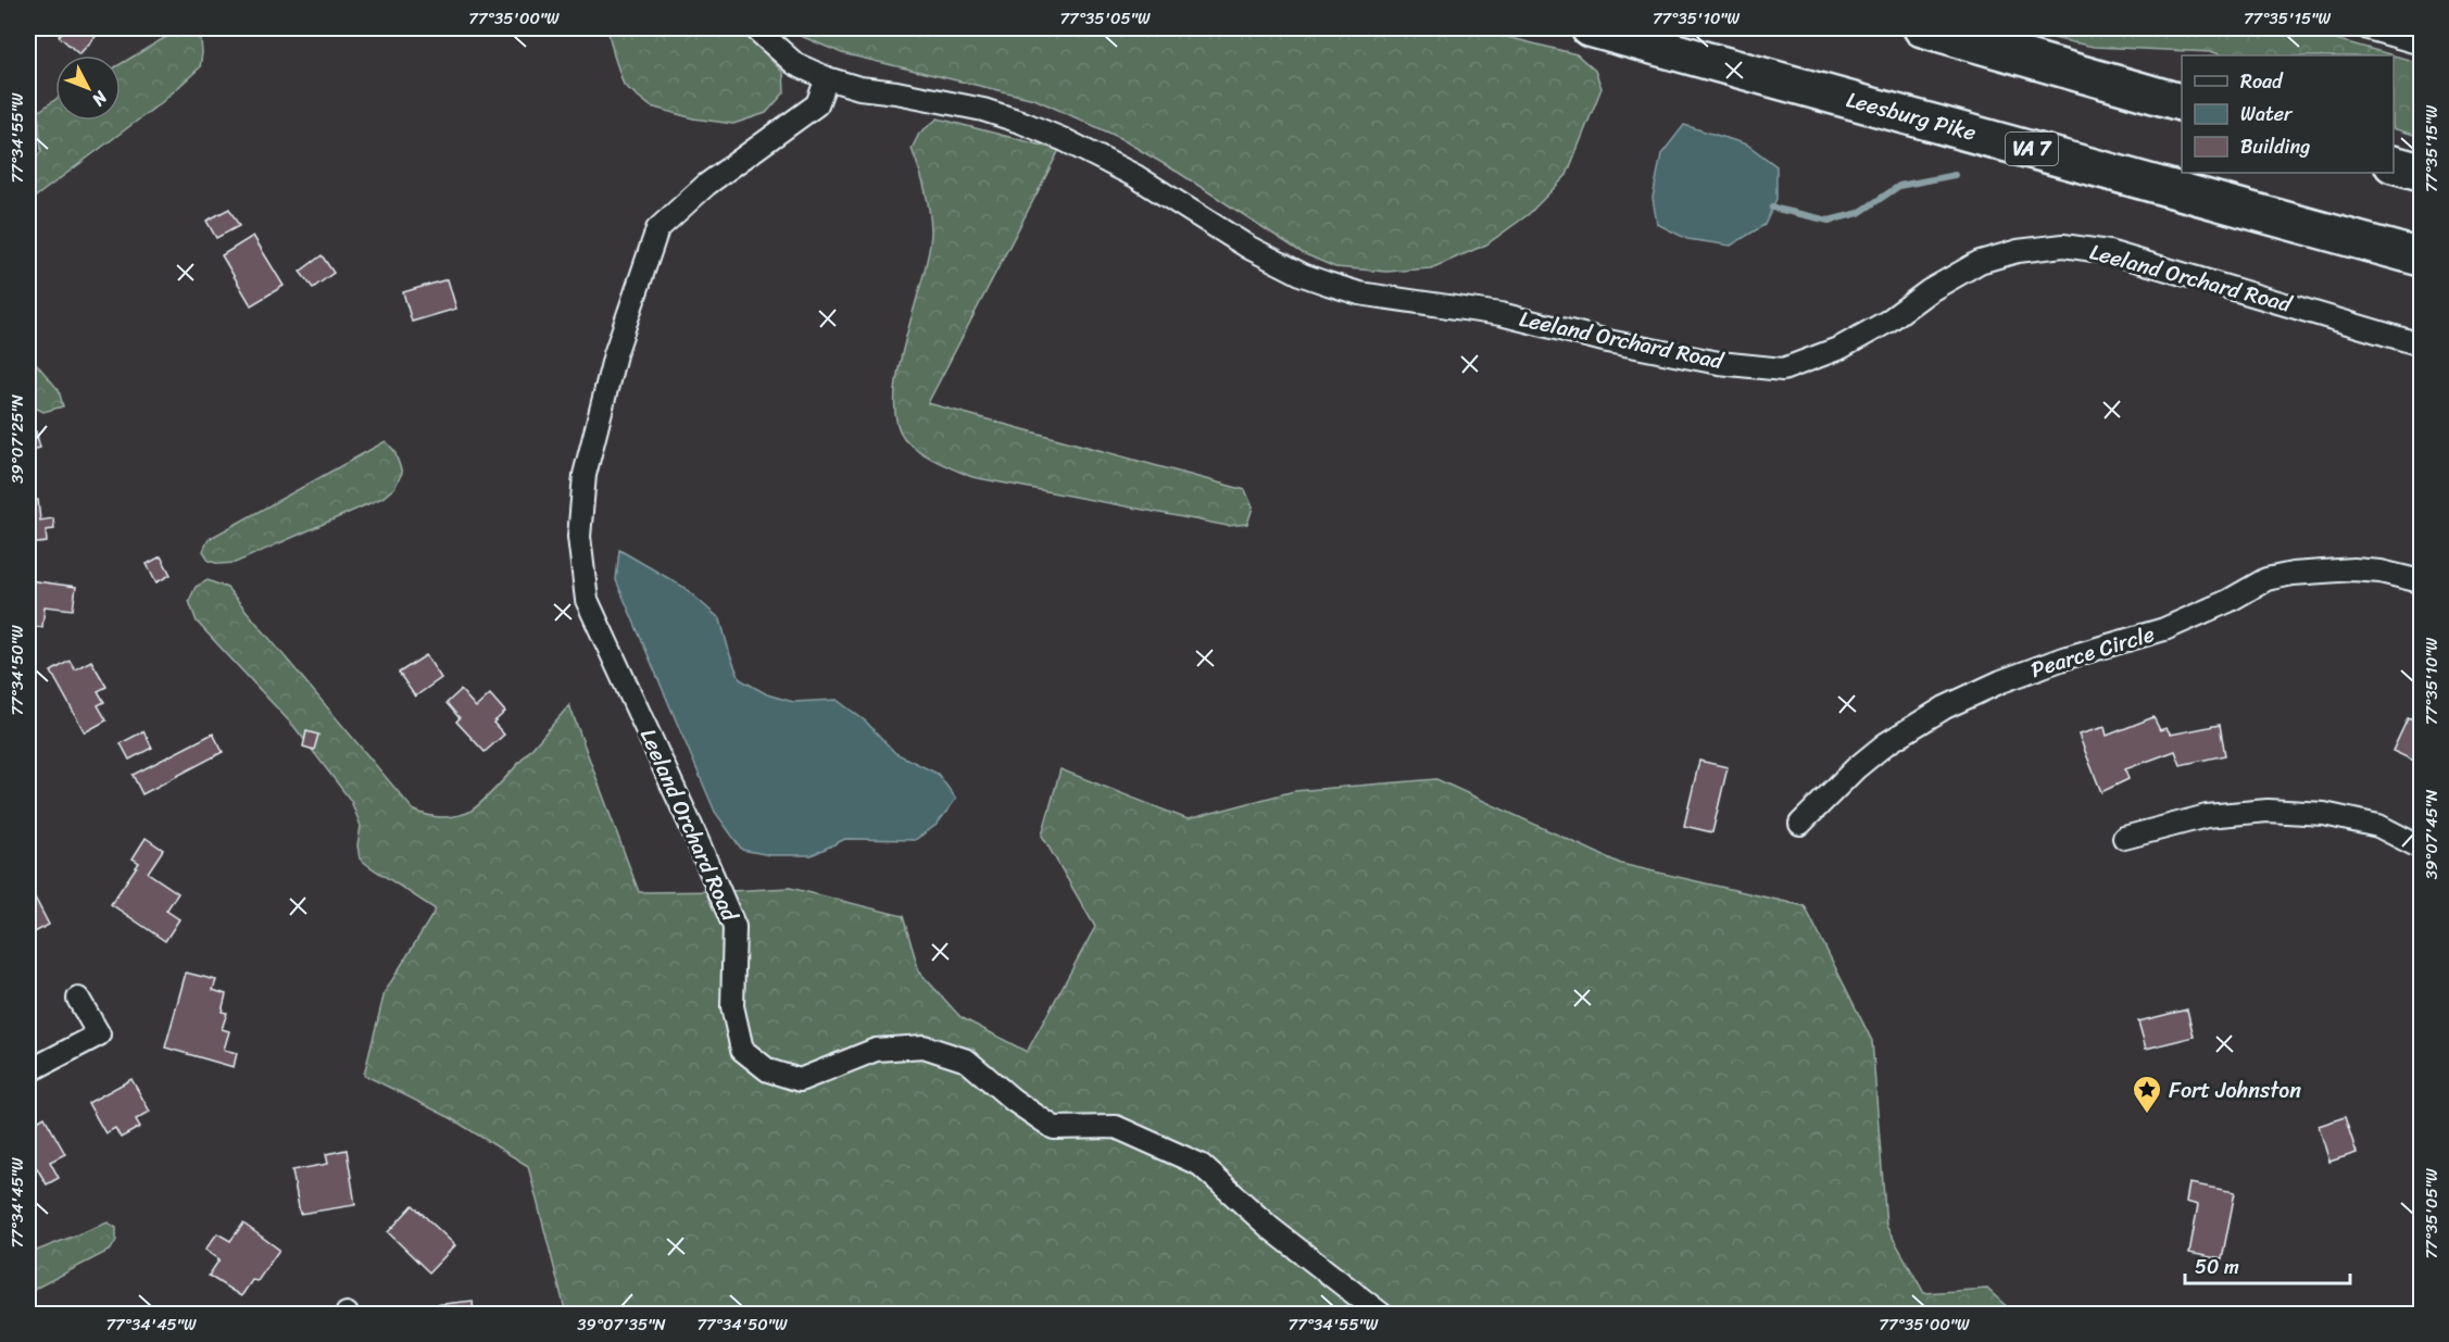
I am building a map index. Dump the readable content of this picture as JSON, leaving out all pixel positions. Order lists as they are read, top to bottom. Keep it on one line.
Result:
{"streets":{"highway":["Leesburg Pike","VA 7"],"street":["Leeland Orchard Road","Pearce Circle"]},"places":{"place":["Fort Johnston"]},"legend":["Road","Water","Building"],"scale_bar":"50 m","north":"bottom right","coordinates":["77°35'00\"W","77°35'05\"W","77°35'10\"W","77°35'15\"W","77°34'55\"W","39°07'25\"N","77°34'50\"W","39°07'45\"N","77°34'45\"W","39°07'35\"N"]}
